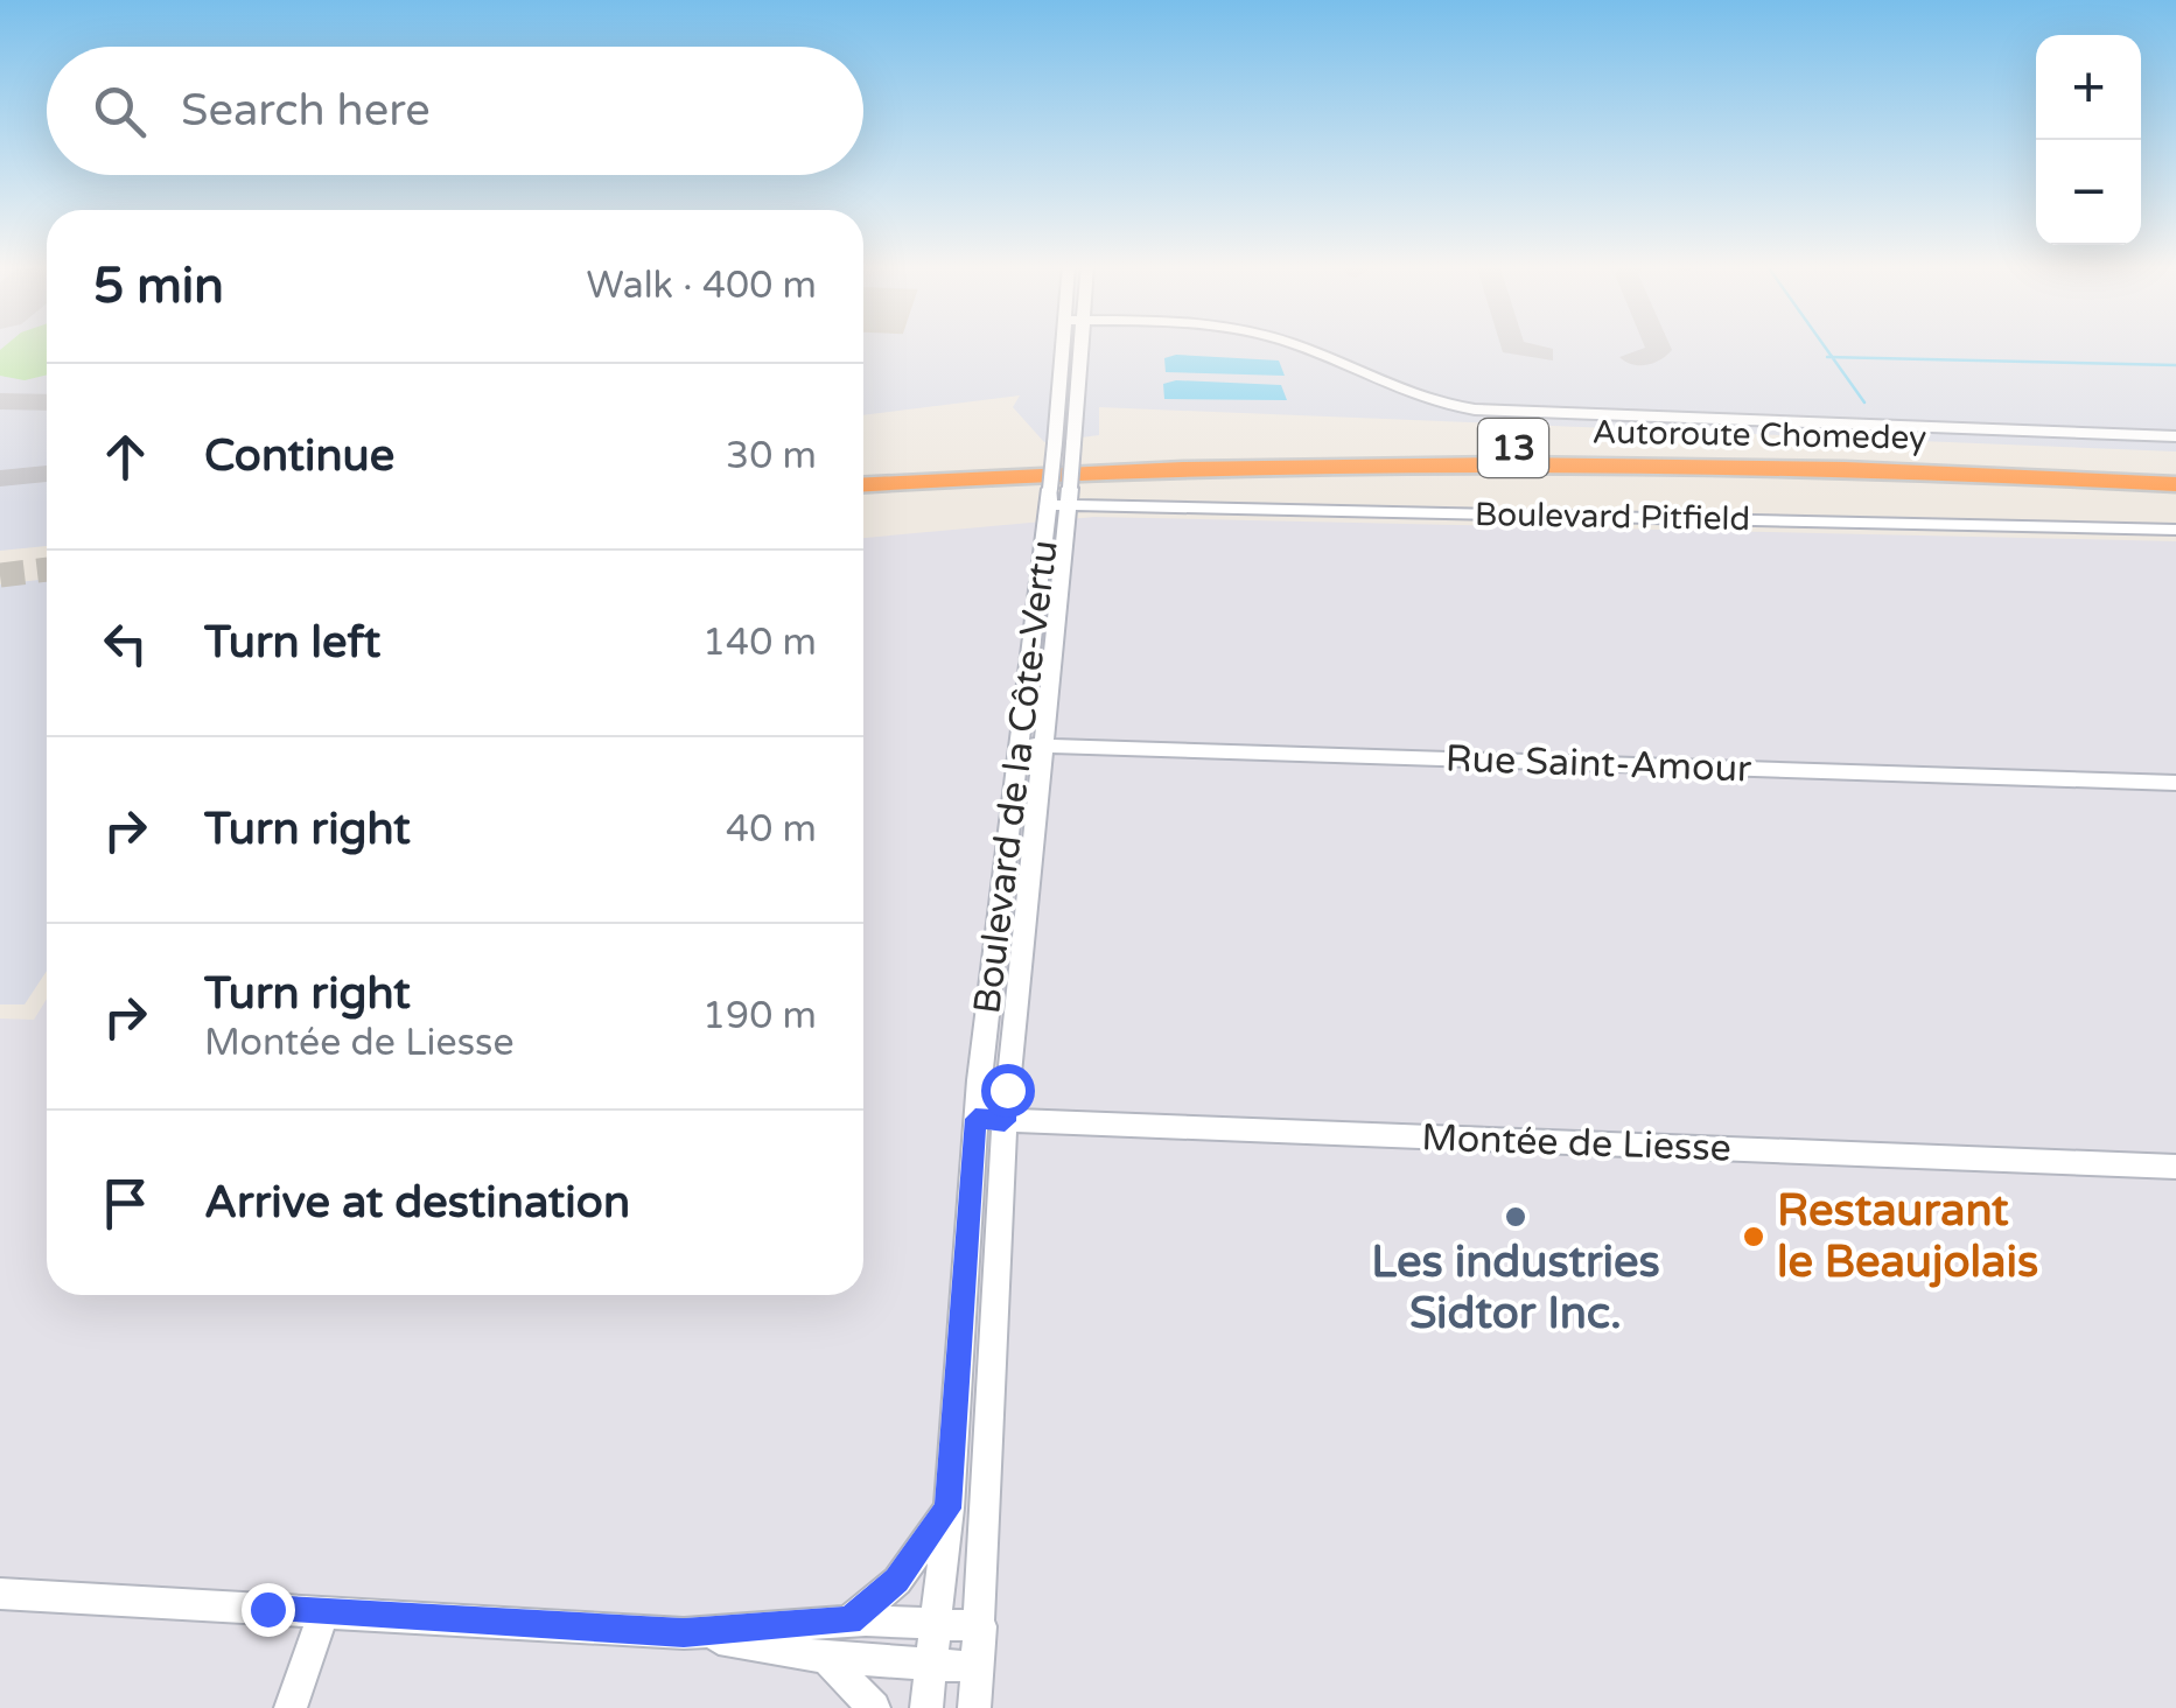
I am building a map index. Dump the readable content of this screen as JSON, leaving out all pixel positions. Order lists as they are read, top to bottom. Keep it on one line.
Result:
{"streets":{"highway":["Autoroute Chomedey","13"],"street":["Boulevard Pitfield","Rue Saint-Amour","Boulevard de la Côte-Vertu","Montée de Liesse"]},"crossings":[["Boulevard Pitfield","Boulevard de la Côte-Vertu"],["Rue Saint-Amour","Boulevard de la Côte-Vertu"],["Boulevard de la Côte-Vertu","Montée de Liesse"]],"places":["Les industries Sidtor Inc.","Restaurant le Beaujolais"],"page":{"map_buttons":["+","−"],"search":"Search here","heading":["5 min","Walk · 400 m"],"list":[["Continue","30 m"],["Turn left","140 m"],["Turn right","40 m"],["Turn right","Montée de Liesse","190 m"],"Arrive at destination"]}}
